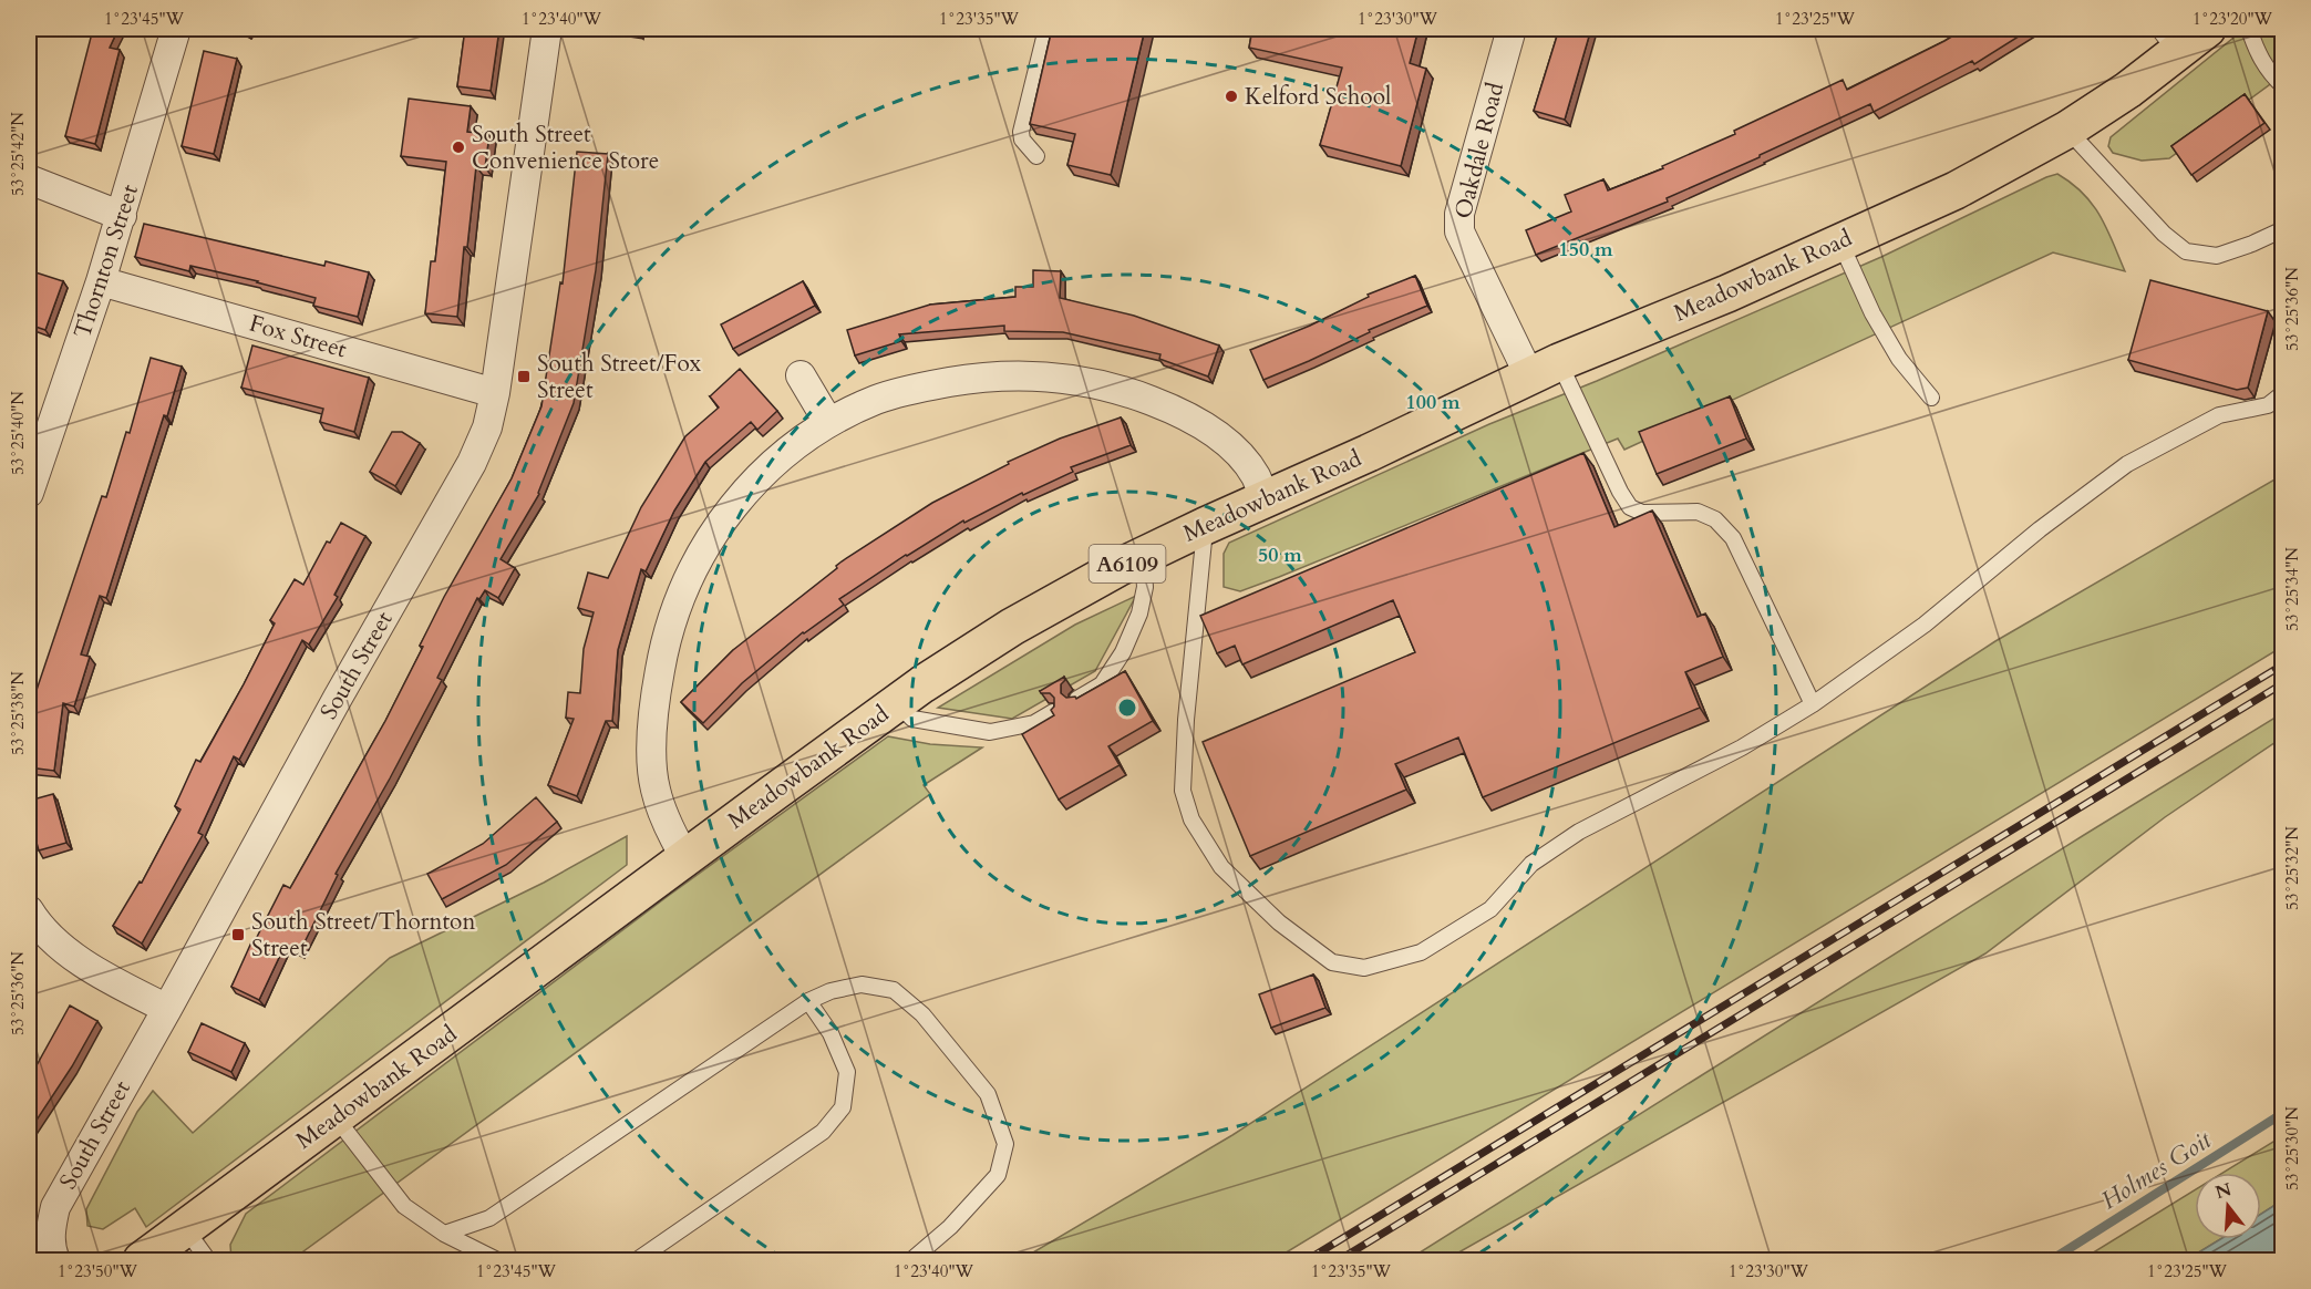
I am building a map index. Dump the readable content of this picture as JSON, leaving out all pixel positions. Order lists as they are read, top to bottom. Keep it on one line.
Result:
{"streets":{"main road":["Meadowbank Road","A6109"],"street":["Oakdale Road","Thornton Street","Fox Street","South Street"]},"crossings":[["Oakdale Road","Meadowbank Road"],["Thornton Street","Fox Street"],["Fox Street","South Street"]],"water":["Holmes Goit"],"places":{"other":["Kelford School","South Street Convenience Store"],"transit":["South Street/Fox Street","South Street/Thornton Street"]},"north":"top","coordinates":["1°23'45\"W","1°23'40\"W","1°23'35\"W","1°23'30\"W","1°23'25\"W","1°23'20\"W","53°25'42\"N","53°25'36\"N","53°25'40\"N","53°25'34\"N","53°25'38\"N","53°25'32\"N","53°25'30\"N","1°23'50\"W"],"rings":["150 m","100 m","50 m"]}
